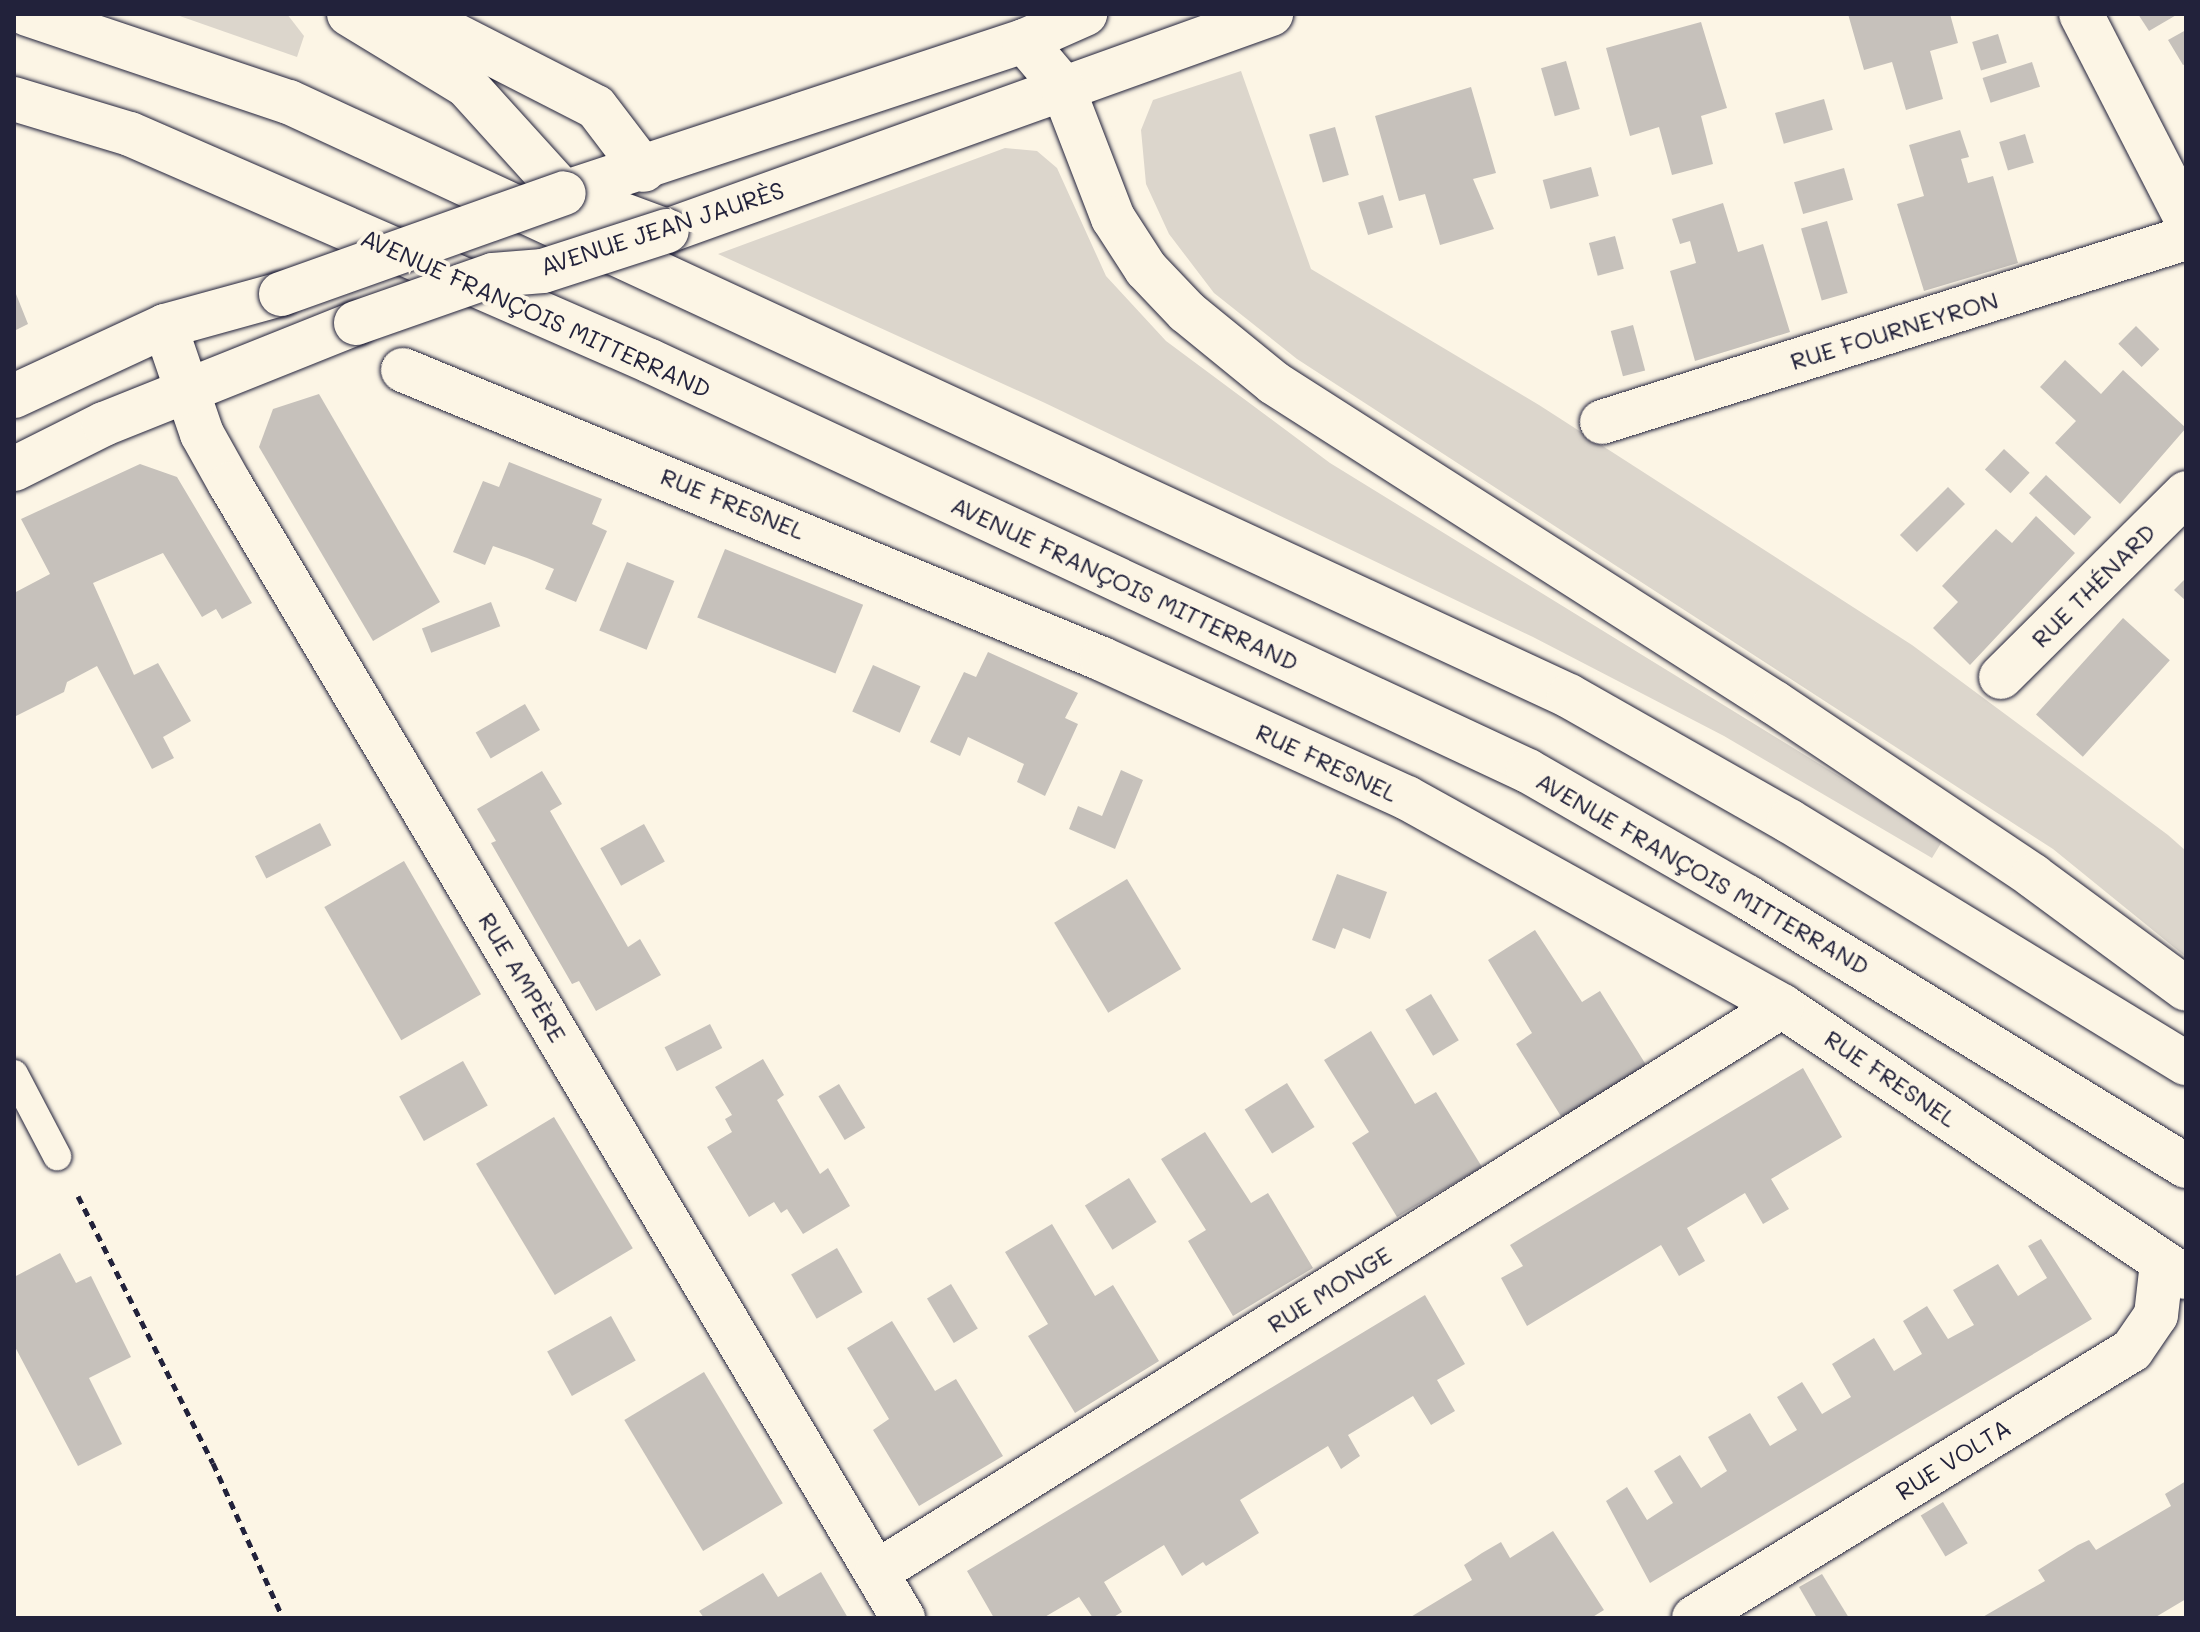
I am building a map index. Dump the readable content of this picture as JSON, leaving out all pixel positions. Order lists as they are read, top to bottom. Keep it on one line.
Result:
{"streets":{"main road":["AVENUE JEAN JAURÈS","AVENUE FRANÇOIS MITTERRAND","RUE FOURNEYRON","RUE FRESNEL","RUE THÉNARD","RUE AMPÈRE","RUE MONGE","RUE VOLTA"]},"crossings":[["AVENUE JEAN JAURÈS","RUE AMPÈRE"],["RUE FRESNEL","RUE MONGE"],["RUE FRESNEL","RUE VOLTA"],["RUE AMPÈRE","RUE MONGE"]]}
